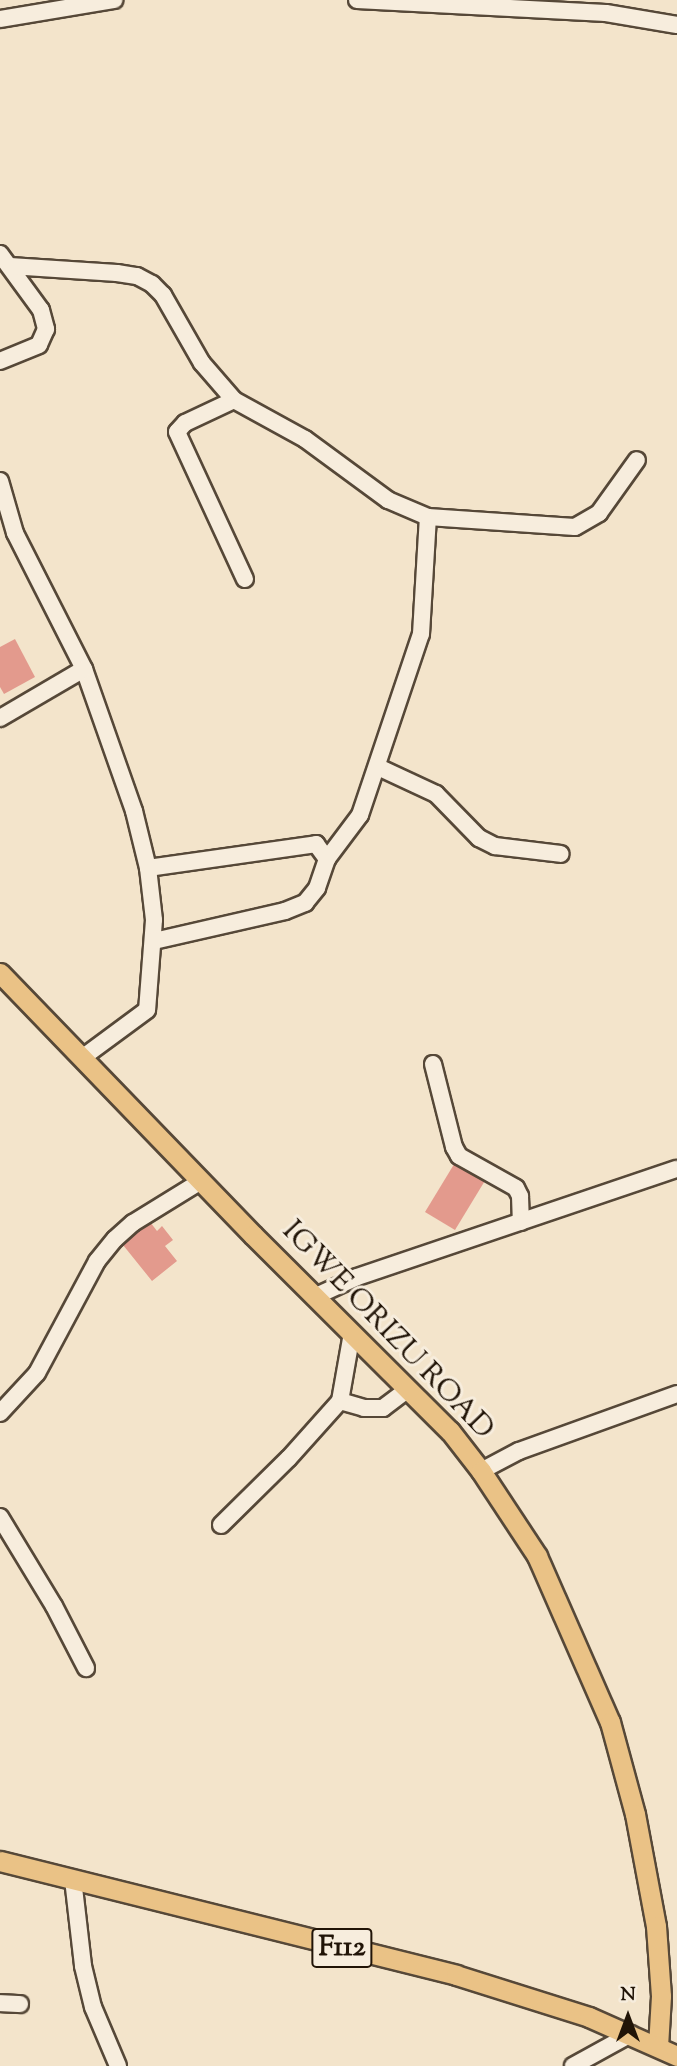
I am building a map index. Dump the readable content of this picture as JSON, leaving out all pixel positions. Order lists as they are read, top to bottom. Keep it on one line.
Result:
{"streets":{"main road":["IGWE ORIZU ROAD","F112"]},"crossings":[["IGWE ORIZU ROAD","F112"]],"north":"top"}
